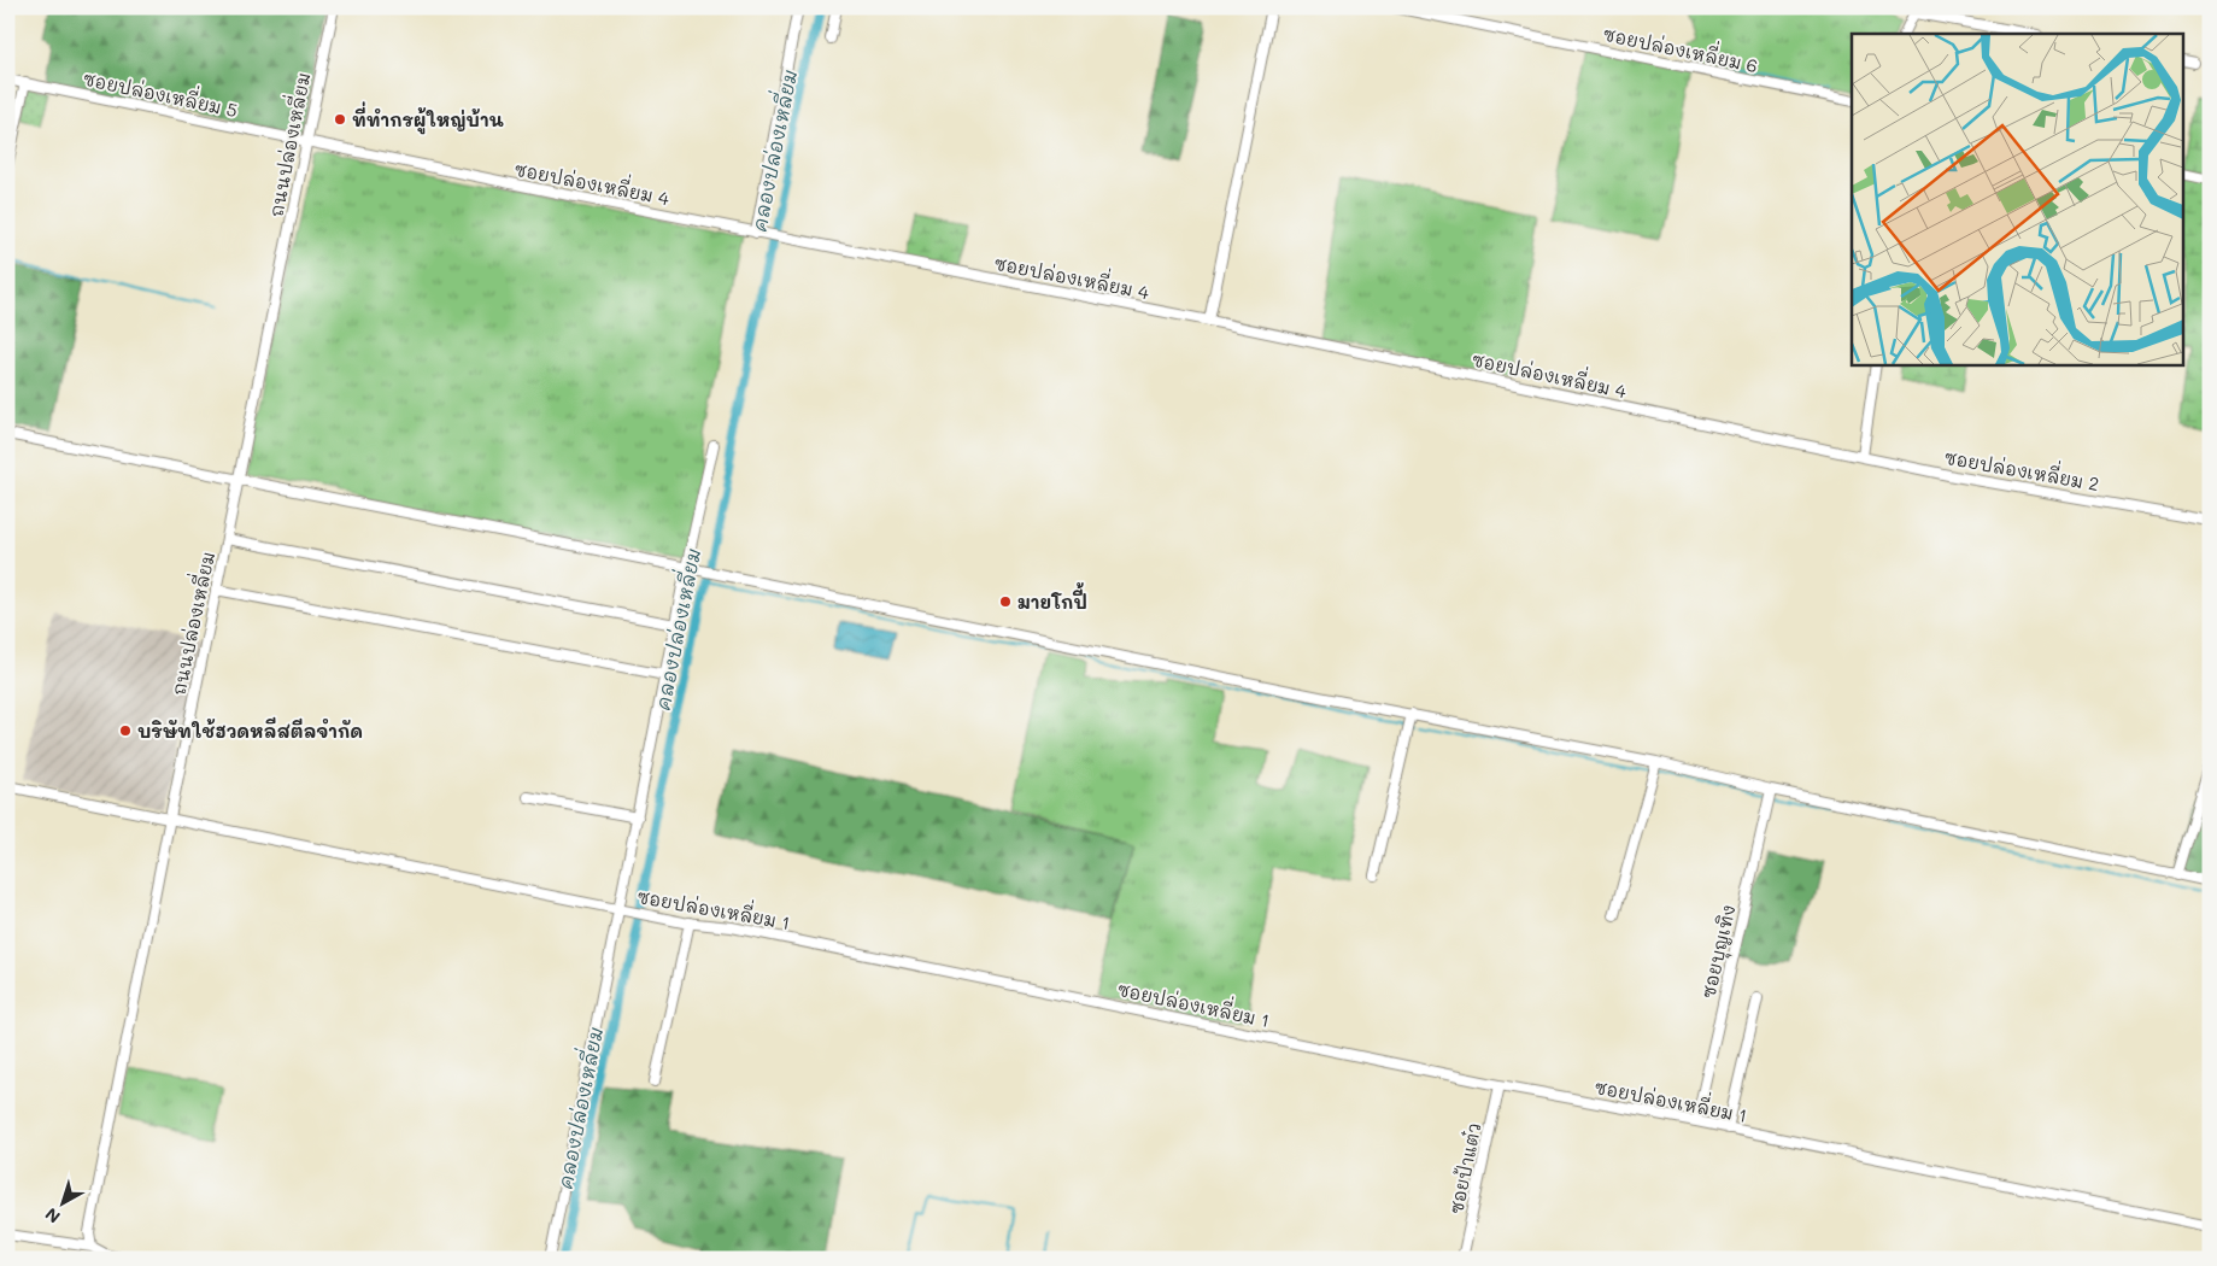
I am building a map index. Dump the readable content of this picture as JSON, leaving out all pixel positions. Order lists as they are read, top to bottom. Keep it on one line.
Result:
{"streets":{"street":["ซอยปล่องเหลี่ยม 6","ซอยปล่องเหลี่ยม 5","ถนนปล่องเหลี่ยม","ซอยปล่องเหลี่ยม 4","ซอยปล่องเหลี่ยม 2","ซอยปล่องเหลี่ยม 1","ซอยบุญเทิง","ซอยป้าแต๋ว"]},"crossings":[["ซอยปล่องเหลี่ยม 5","ถนนปล่องเหลี่ยม"],["ซอยปล่องเหลี่ยม 5","ซอยปล่องเหลี่ยม 4"],["ถนนปล่องเหลี่ยม","ซอยปล่องเหลี่ยม 4"],["ถนนปล่องเหลี่ยม","ซอยปล่องเหลี่ยม 1"],["ซอยปล่องเหลี่ยม 4","ซอยปล่องเหลี่ยม 2"],["ซอยปล่องเหลี่ยม 1","ซอยบุญเทิง"],["ซอยปล่องเหลี่ยม 1","ซอยป้าแต๋ว"]],"water":["คลองปล่องเหลี่ยม"],"places":["ที่ทำกรผู้ใหญ่บ้าน","มายโกปี้","บริษัทใช้ฮวดหลีสตีลจำกัด"],"north":"bottom left"}
